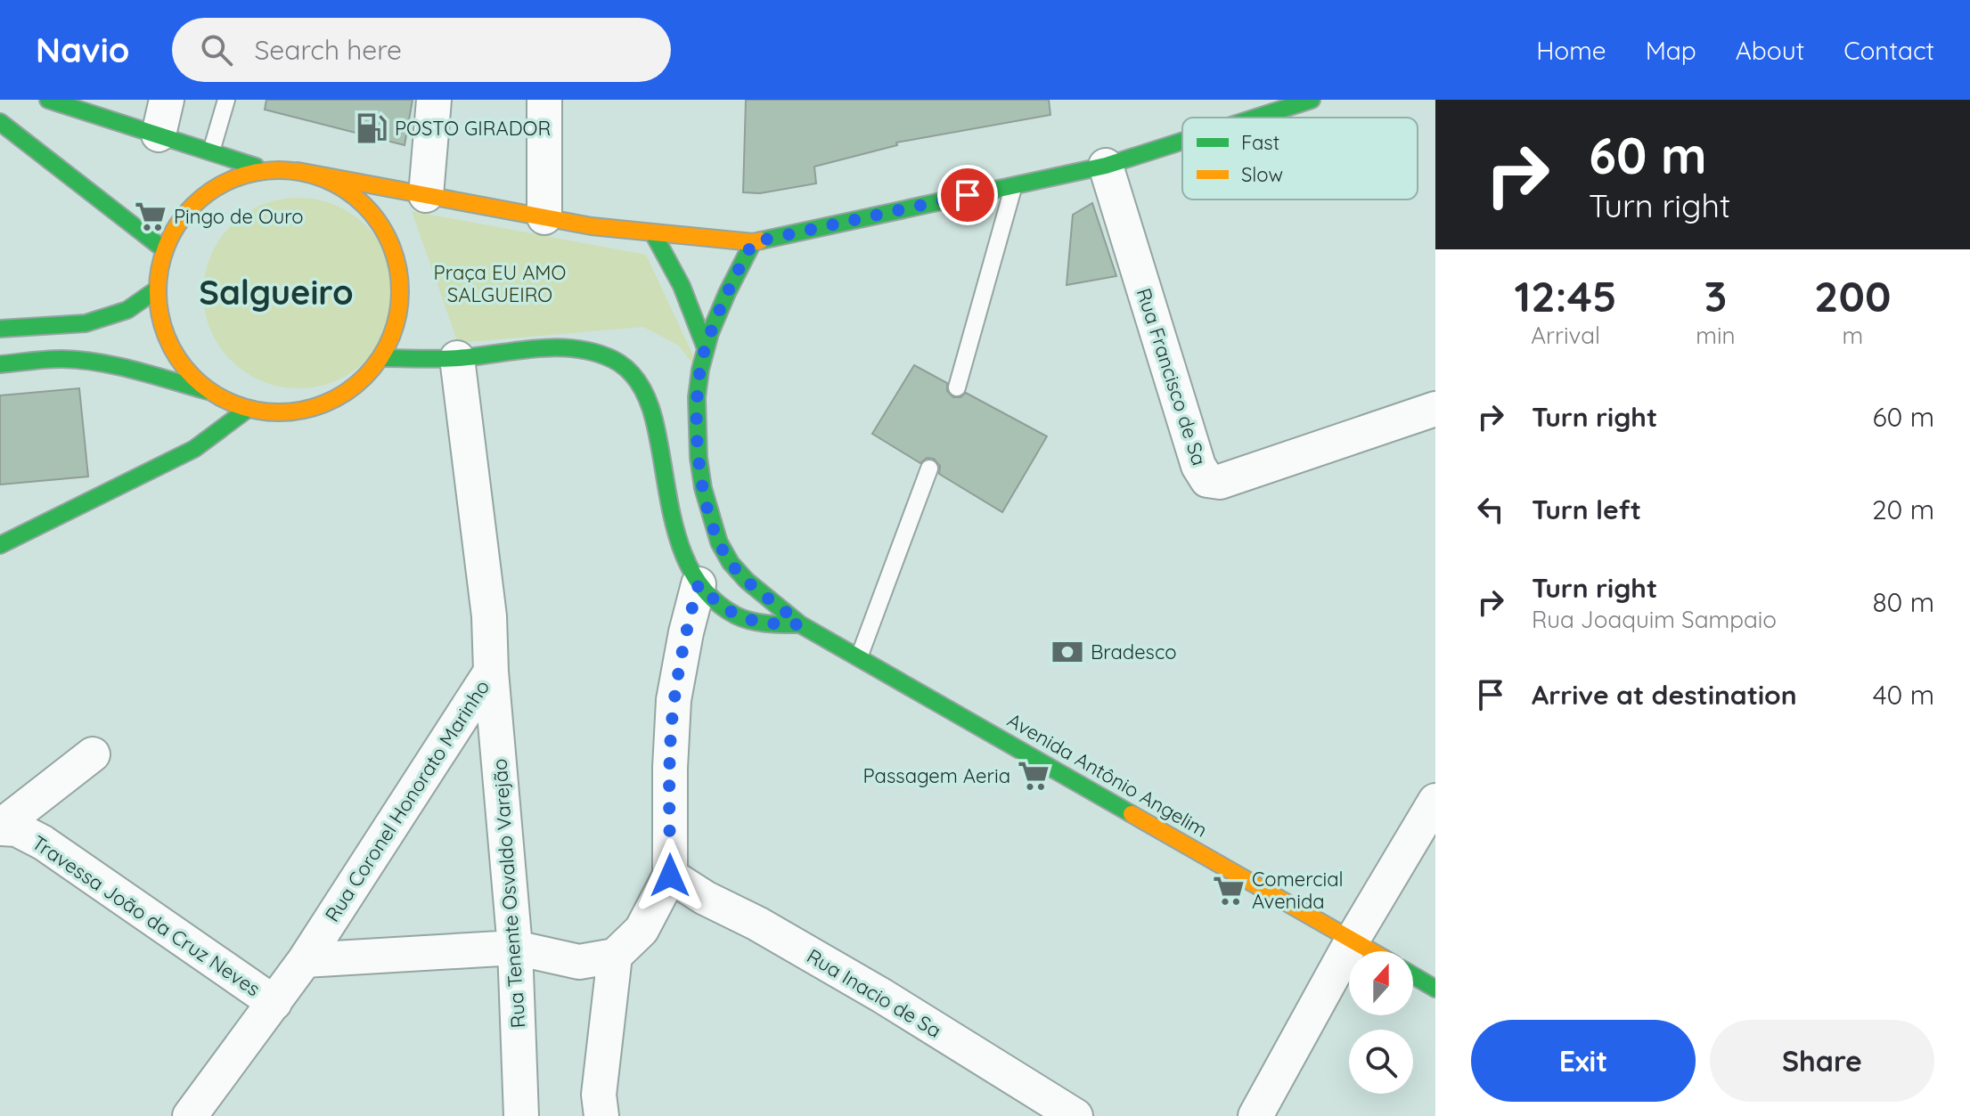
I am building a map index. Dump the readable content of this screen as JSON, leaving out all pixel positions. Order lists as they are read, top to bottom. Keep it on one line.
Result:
{"streets":{"main road":["Avenida Antônio Angelim"],"street":["Rua Francisco de Sa","Rua Coronel Honorato Marinho","Rua Tenente Osvaldo Varejão","Travessa João da Cruz Neves","Rua Inacio de Sa"]},"crossings":[["Rua Coronel Honorato Marinho","Rua Tenente Osvaldo Varejão"],["Rua Coronel Honorato Marinho","Travessa João da Cruz Neves"]],"districts":["Salgueiro"],"parks":["Praça EU AMO SALGUEIRO"],"places":{"fuel station":["POSTO GIRADOR"],"supermarket":["Pingo de Ouro","Passagem Aeria","Comercial Avenida"],"bank":["Bradesco"]},"legend":["Fast","Slow"],"north":"top","page":{"header":"Navio","search":"Search here","nav":["Home","Map","About","Contact"],"turn":["60 m","Turn right"],"eta":["12:45","Arrival","3","min","200","m"],"list":[{"name":"Turn right","value":"60 m"},{"name":"Turn left","value":"20 m"},{"name":"Turn right","note":"Rua Joaquim Sampaio","value":"80 m"},{"name":"Arrive at destination","value":"40 m"}],"buttons":["Exit","Share"]}}
